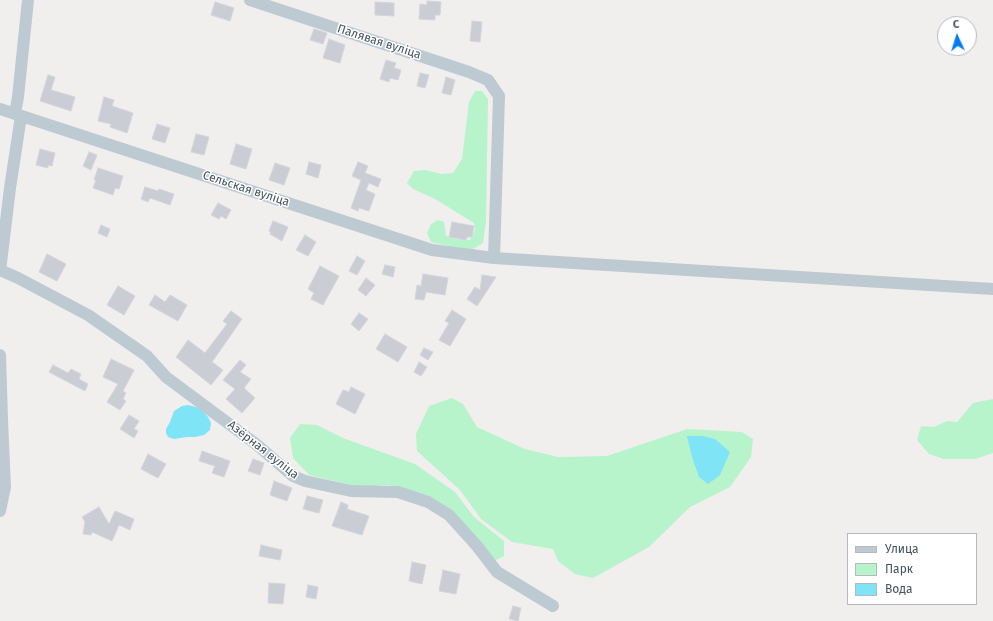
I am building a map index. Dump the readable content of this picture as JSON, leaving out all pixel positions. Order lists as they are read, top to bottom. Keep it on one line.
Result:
{"streets":{"street":["Палявая вуліца","Сельская вуліца","Азёрная вуліца"]},"crossings":[["Палявая вуліца","Сельская вуліца"]],"legend":["Улица","Парк","Вода"],"north":"top"}
